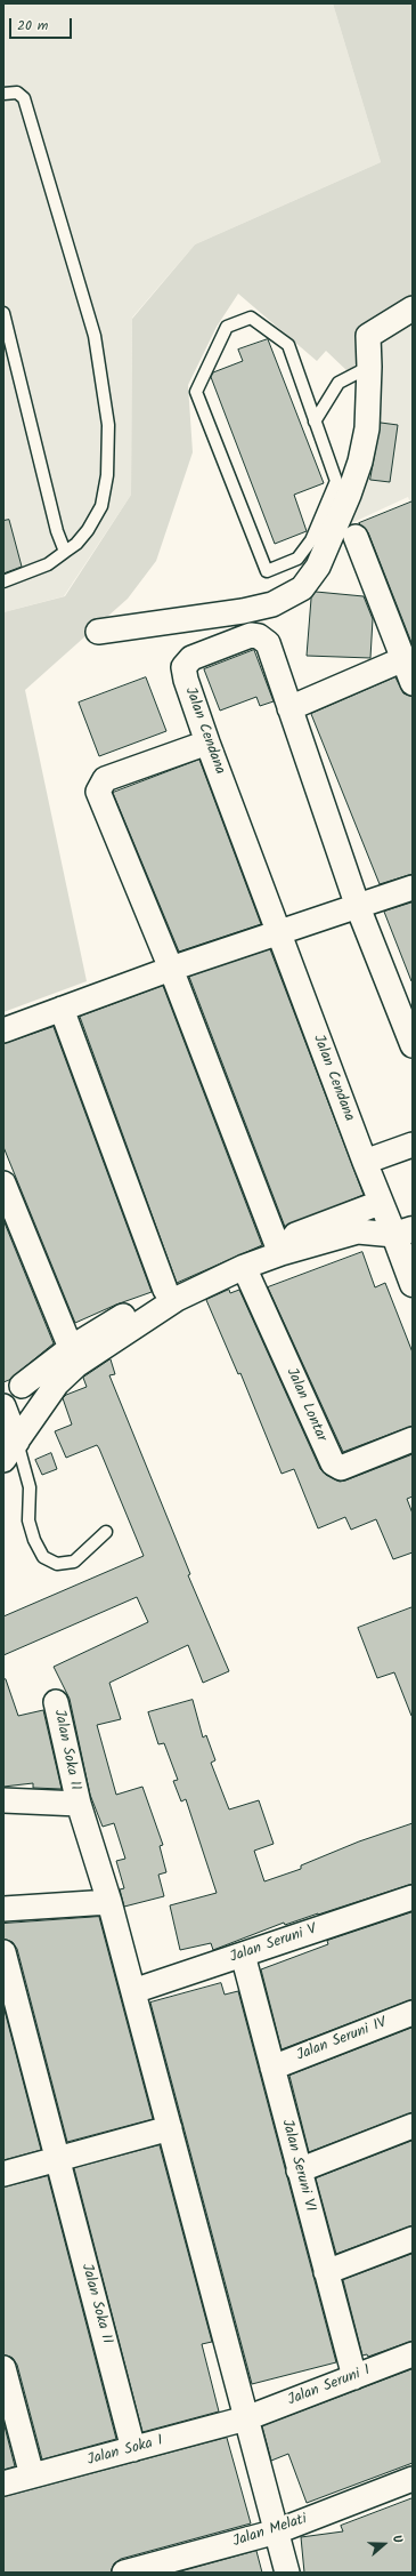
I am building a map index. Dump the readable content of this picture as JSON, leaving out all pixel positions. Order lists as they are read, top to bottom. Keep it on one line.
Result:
{"streets":{"street":["Jalan Cendana","Jalan Lontar","Jalan Soka II","Jalan Seruni V","Jalan Seruni IV","Jalan Seruni VI","Jalan Seruni I","Jalan Soka I","Jalan Melati"]},"crossings":[["Jalan Soka II","Jalan Soka I"],["Jalan Seruni V","Jalan Seruni VI"],["Jalan Seruni IV","Jalan Seruni VI"],["Jalan Seruni VI","Jalan Seruni I"],["Jalan Seruni I","Jalan Soka I"]],"scale_bar":"20 m","north":"right"}
